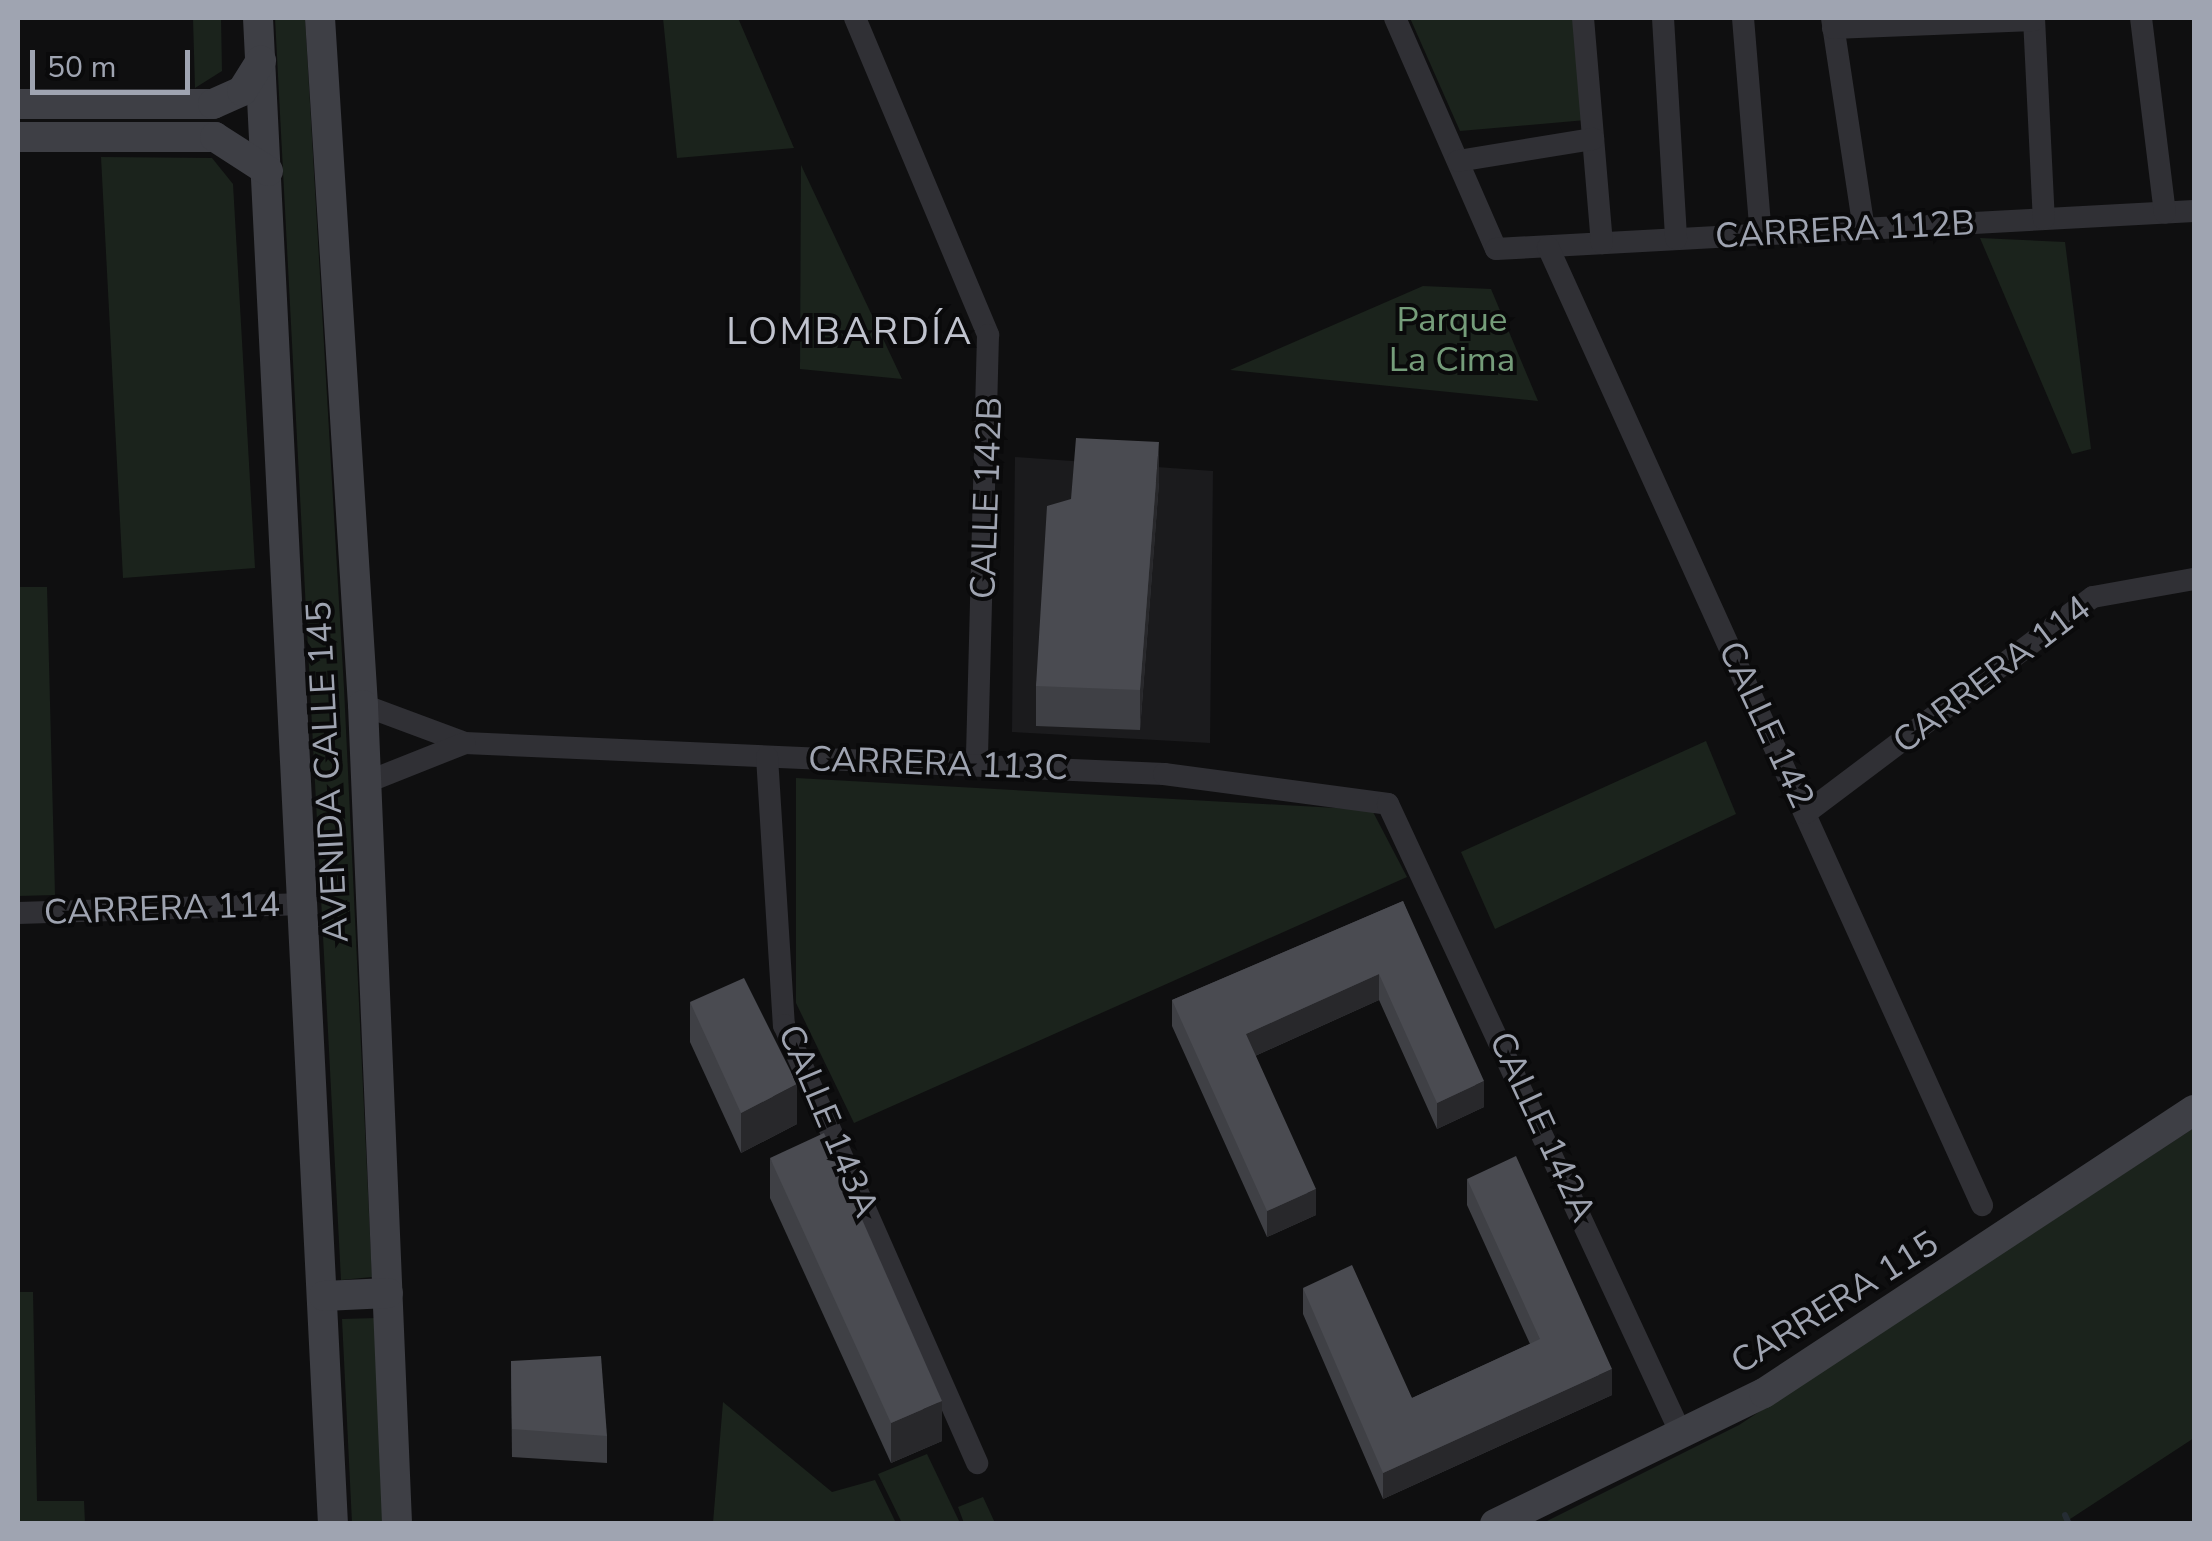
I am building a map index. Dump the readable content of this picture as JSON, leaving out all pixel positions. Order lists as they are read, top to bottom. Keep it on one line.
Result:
{"streets":{"main road":["AVENIDA CALLE 145","CARRERA 115"],"street":["CARRERA 112B","CALLE 142B","CARRERA 114","CALLE 142","CARRERA 113C","CALLE 143A","CALLE 142A"]},"crossings":[["CARRERA 112B","CALLE 142"],["CALLE 142B","CARRERA 113C"],["CARRERA 114","CALLE 142"],["CARRERA 114","AVENIDA CALLE 145"],["CARRERA 113C","AVENIDA CALLE 145"],["CARRERA 113C","CALLE 143A"],["CARRERA 113C","CALLE 142A"],["CALLE 142A","CARRERA 115"]],"districts":["LOMBARDÍA"],"parks":["Parque La Cima"],"scale_bar":"50 m"}
